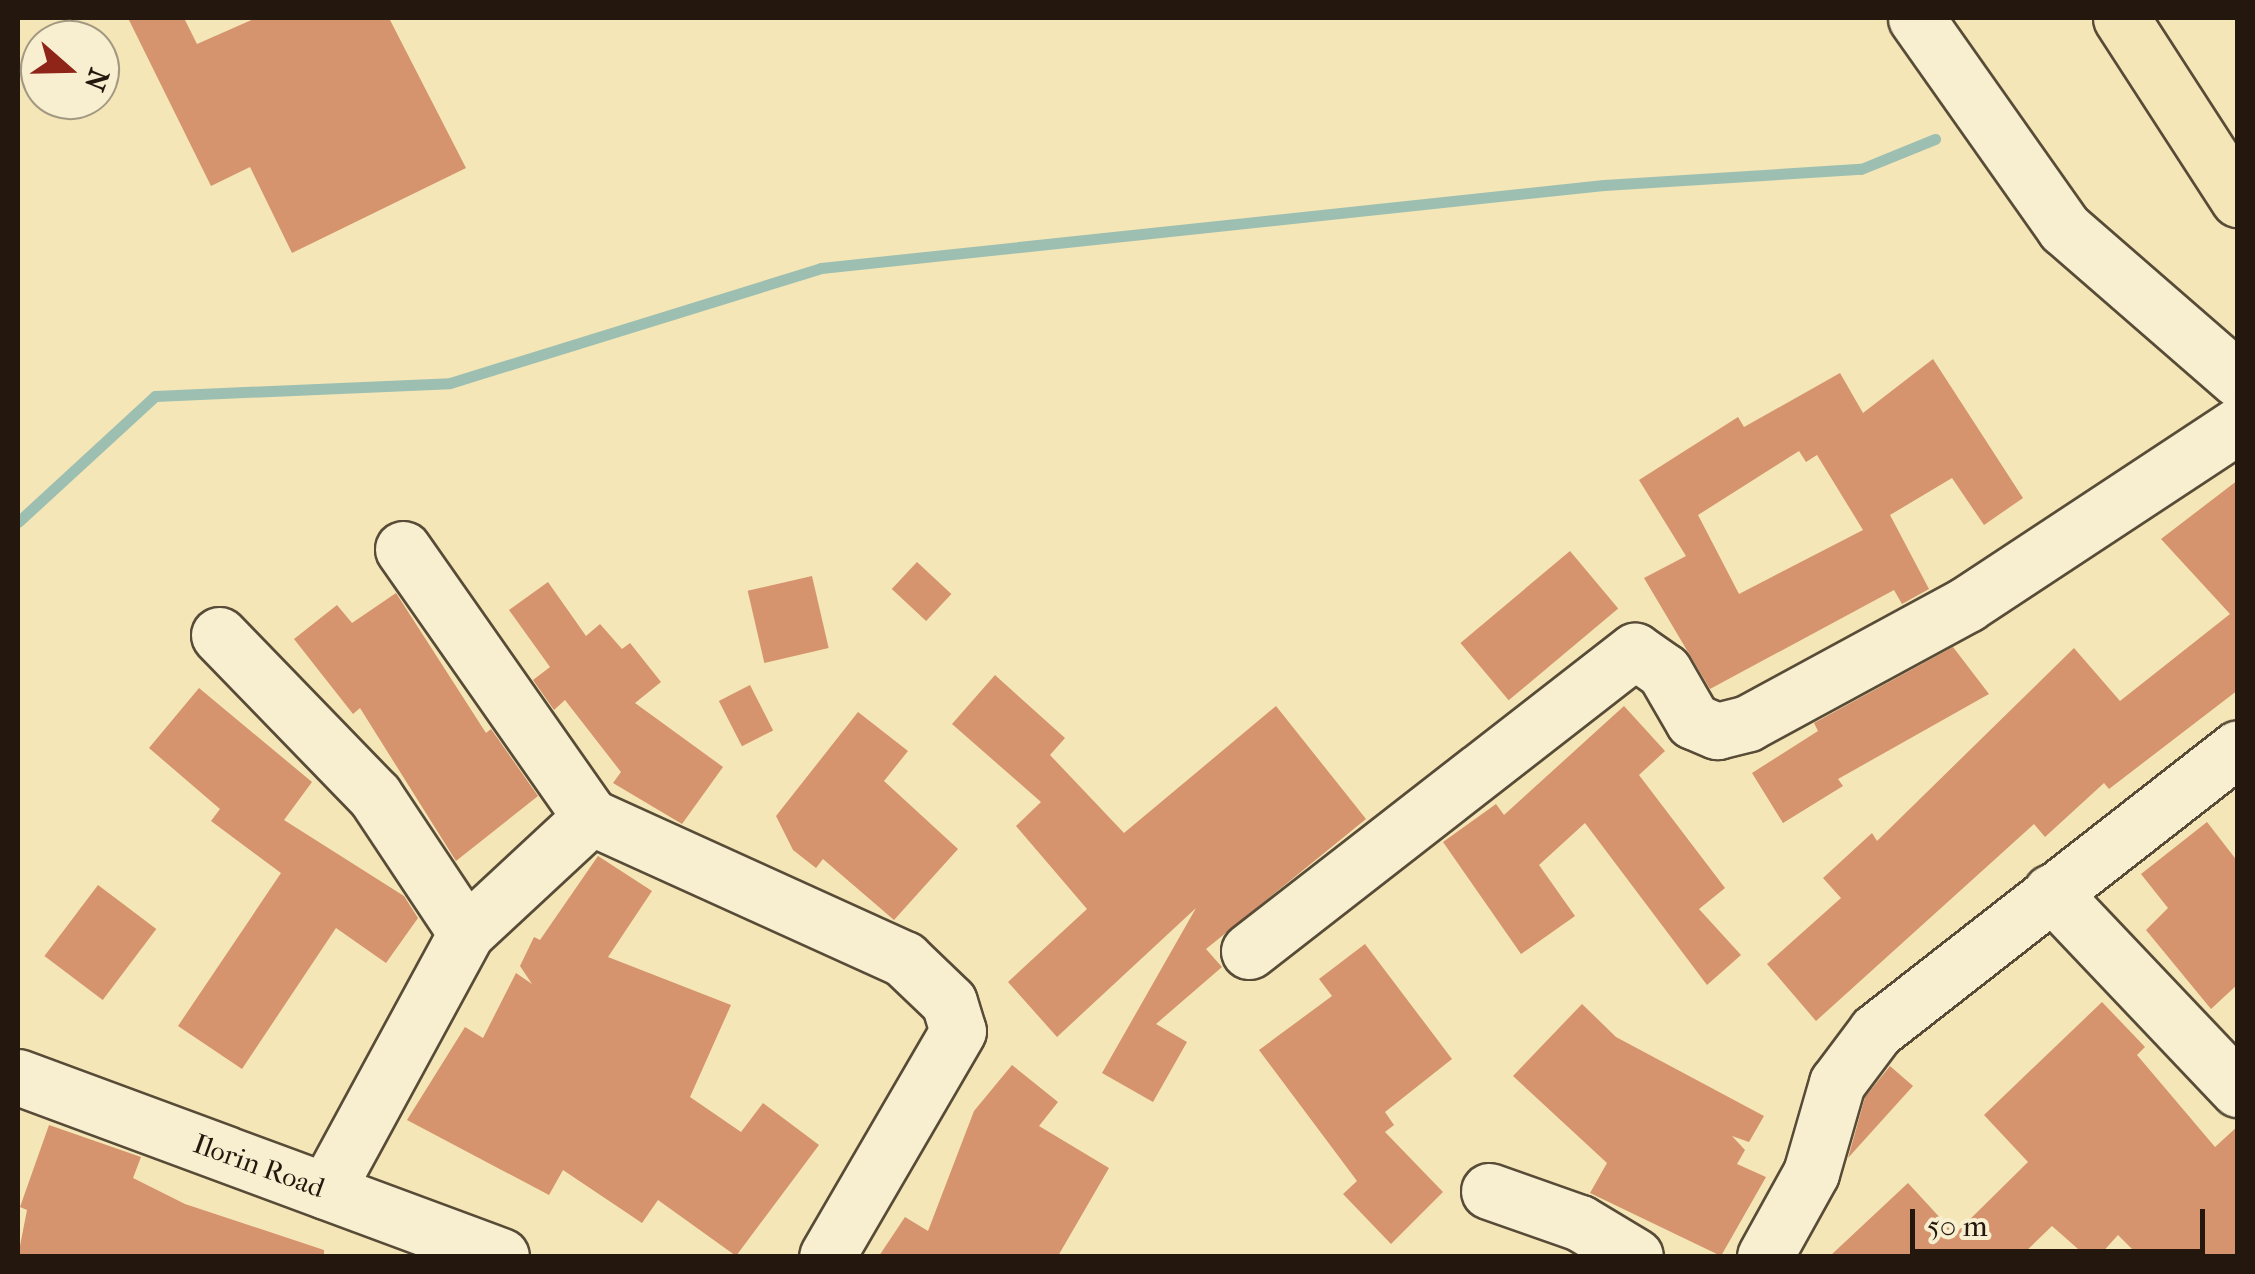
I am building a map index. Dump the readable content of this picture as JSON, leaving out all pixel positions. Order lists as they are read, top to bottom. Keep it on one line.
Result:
{"streets":{"street":["Ilorin Road"]},"scale_bar":"50 m","north":"right"}
